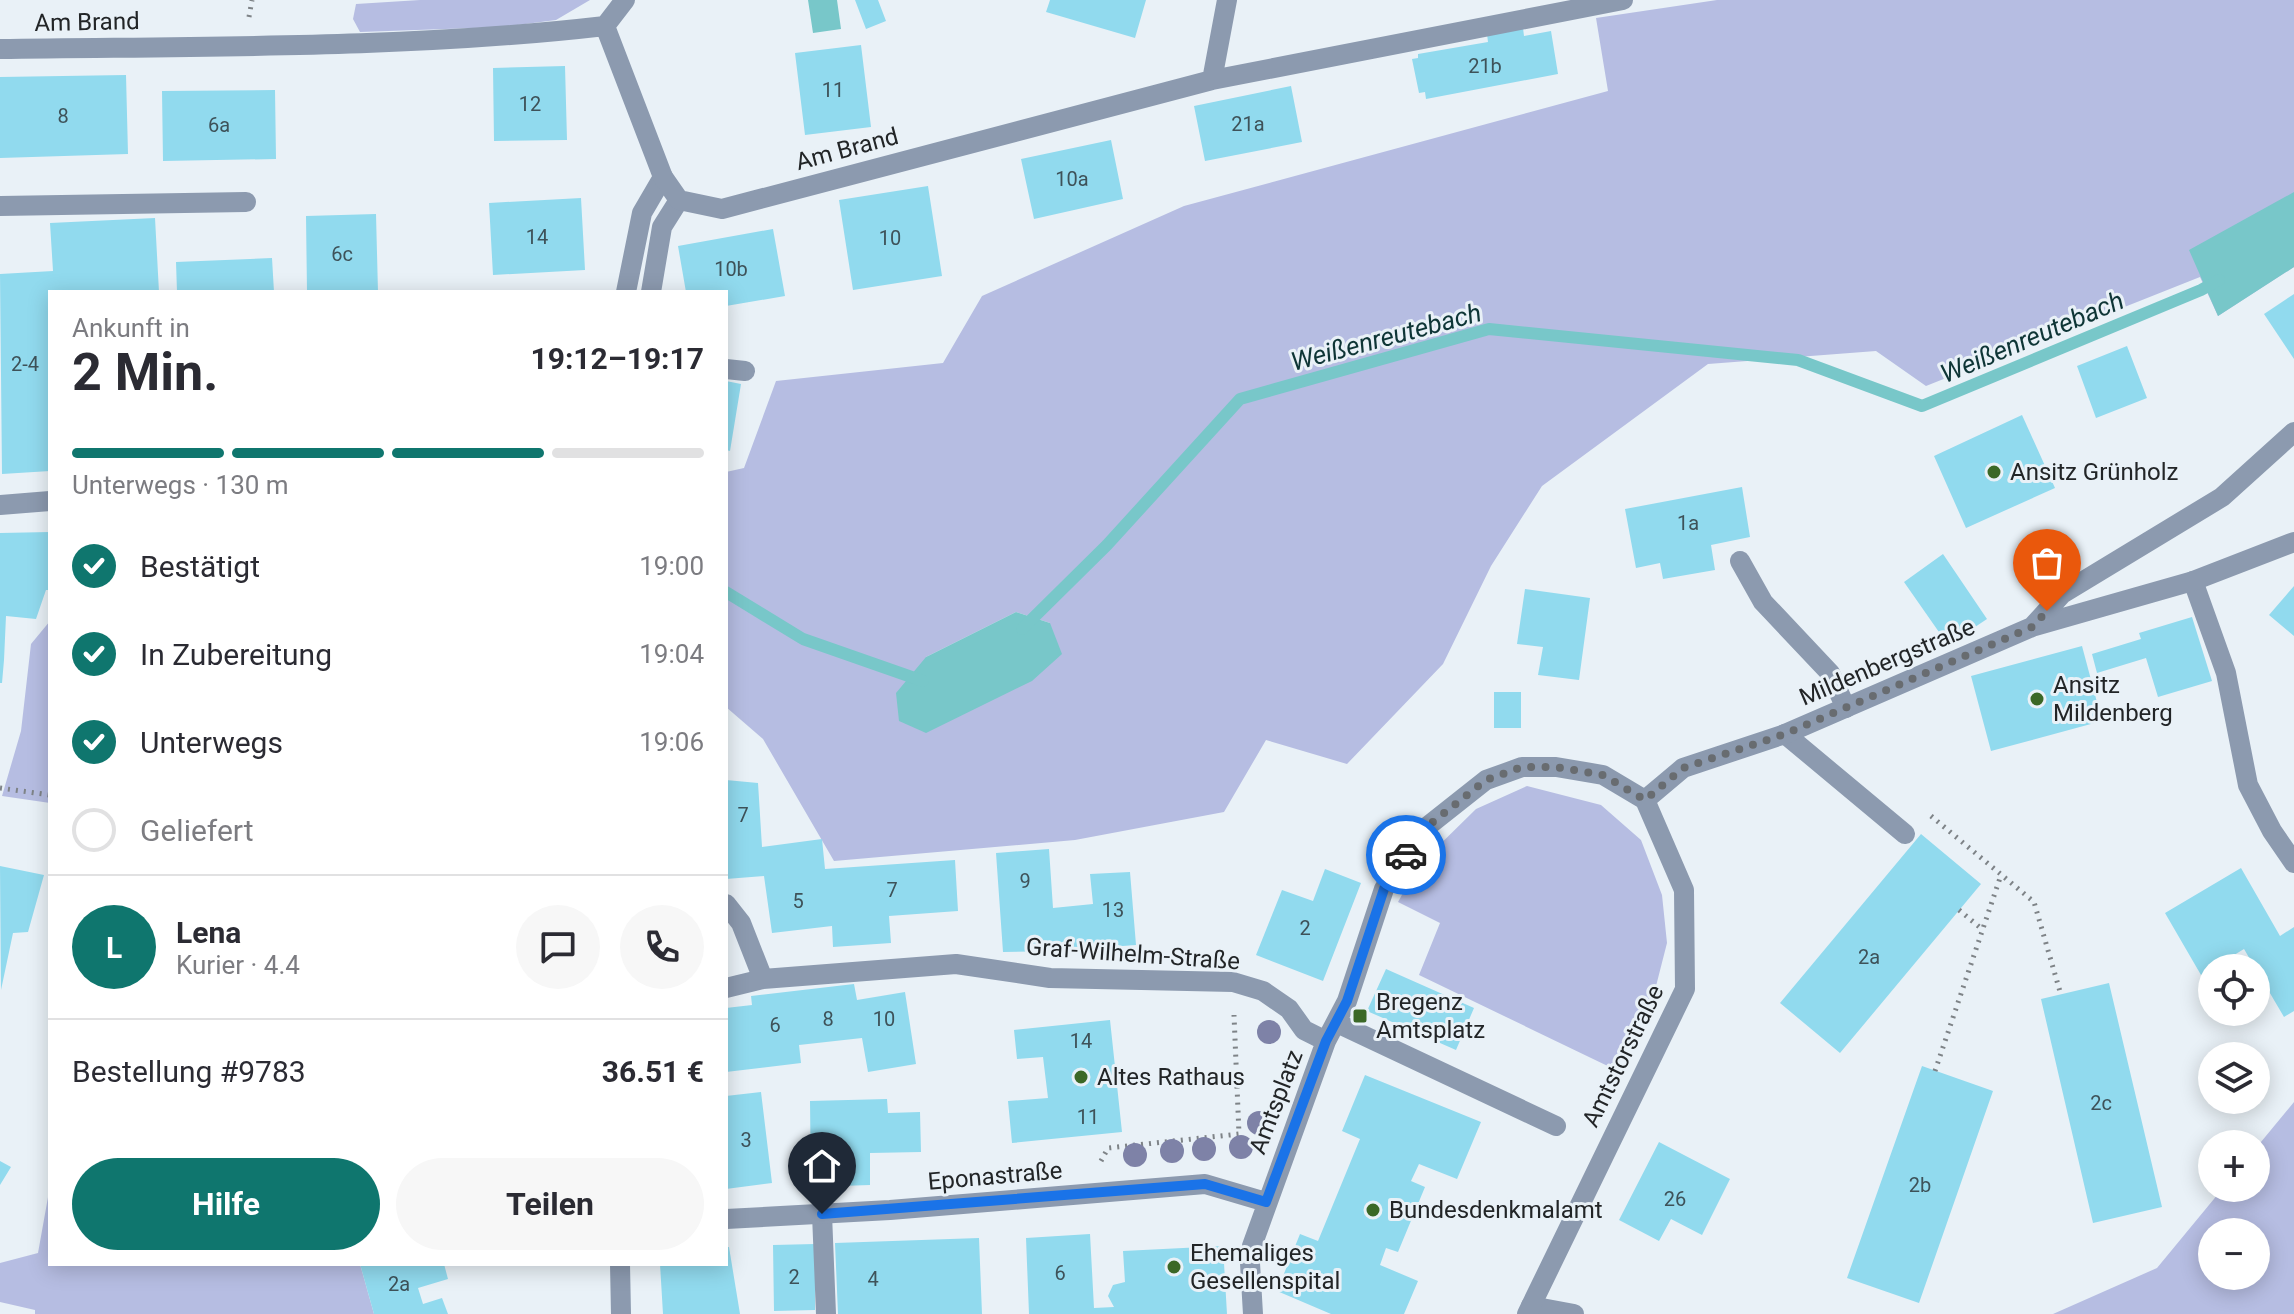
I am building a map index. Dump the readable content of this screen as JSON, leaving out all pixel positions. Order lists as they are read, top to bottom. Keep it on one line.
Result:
{"streets":{"street":["Am Brand","Mildenbergstraße","Graf-Wilhelm-Straße","Amtstorstraße","Amtsplatz","Eponastraße"]},"crossings":[["Mildenbergstraße","Amtstorstraße"],["Graf-Wilhelm-Straße","Amtsplatz"],["Amtsplatz","Eponastraße"]],"water":["Weißenreutebach"],"places":{"other":["Ansitz Grünholz","Ansitz Mildenberg","Altes Rathaus","Bundesdenkmalamt","Ehemaliges Gesellenspital"],"transit":["Bregenz Amtsplatz"]},"house_numbers":["21b","11","12","8","21a","6a","10a","14","10","6c","10b","2-4","1a","7","9","7","5","13","2","2a","8","10","6","14","2c","11","3","2b","26","6","2","4","2a"],"page":{"heading":["2 Min.","Ankunft in","19:12–19:17"],"panel":["Lena","Kurier · 4.4","Bestellung #9783","36.51 €"],"bar":"Unterwegs · 130 m","list":[["Bestätigt","19:00"],["In Zubereitung","19:04"],["Unterwegs","19:06"],"Geliefert"],"round":"L","map_buttons":["+","−"],"buttons":["Hilfe","Teilen"]}}
